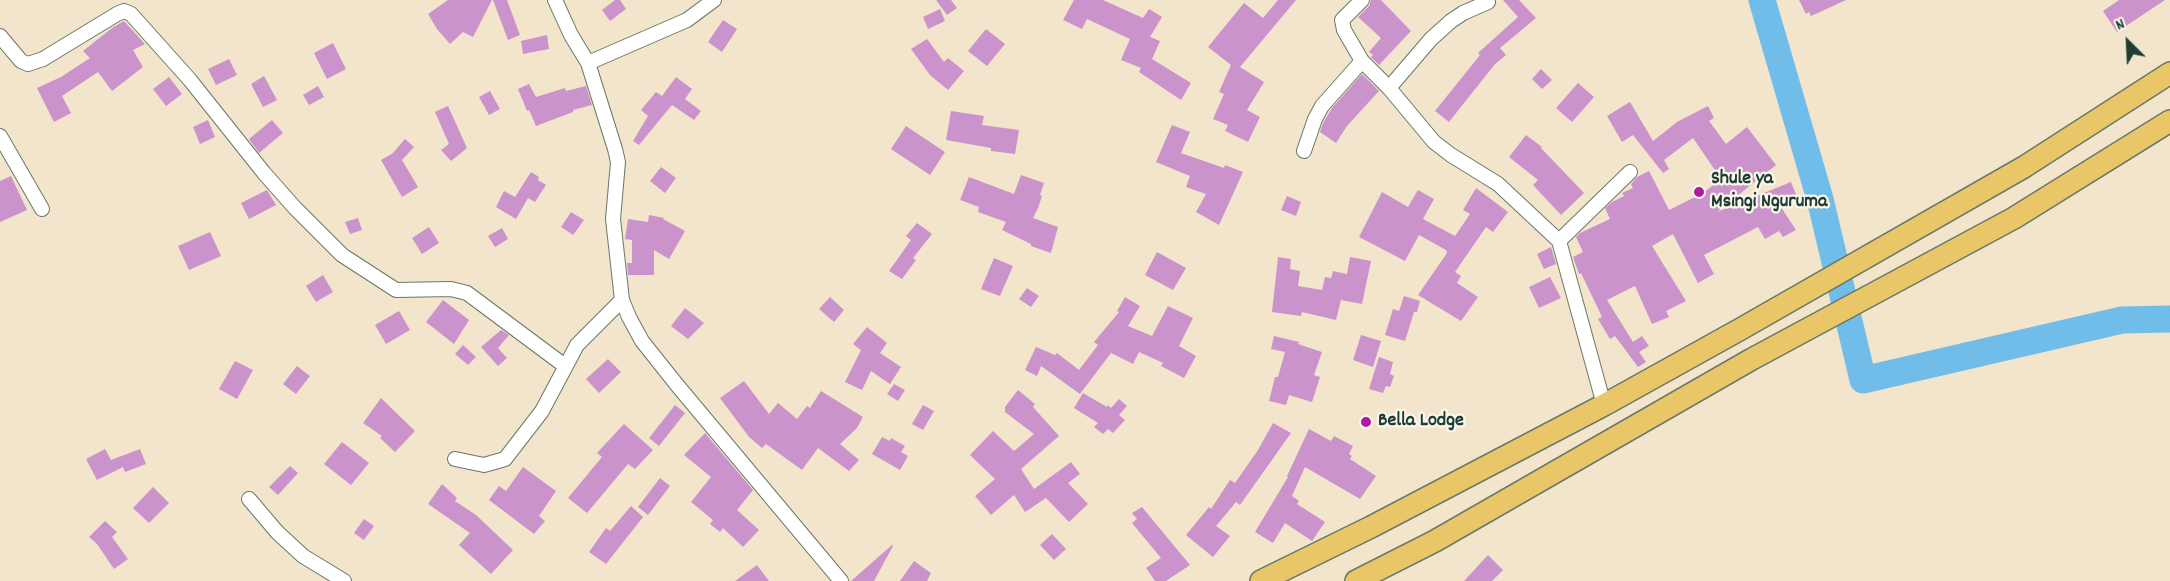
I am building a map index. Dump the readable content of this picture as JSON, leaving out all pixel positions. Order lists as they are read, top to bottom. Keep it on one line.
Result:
{"places":["Shule ya Msingi Nguruma","Bella Lodge"],"north":"top left"}
